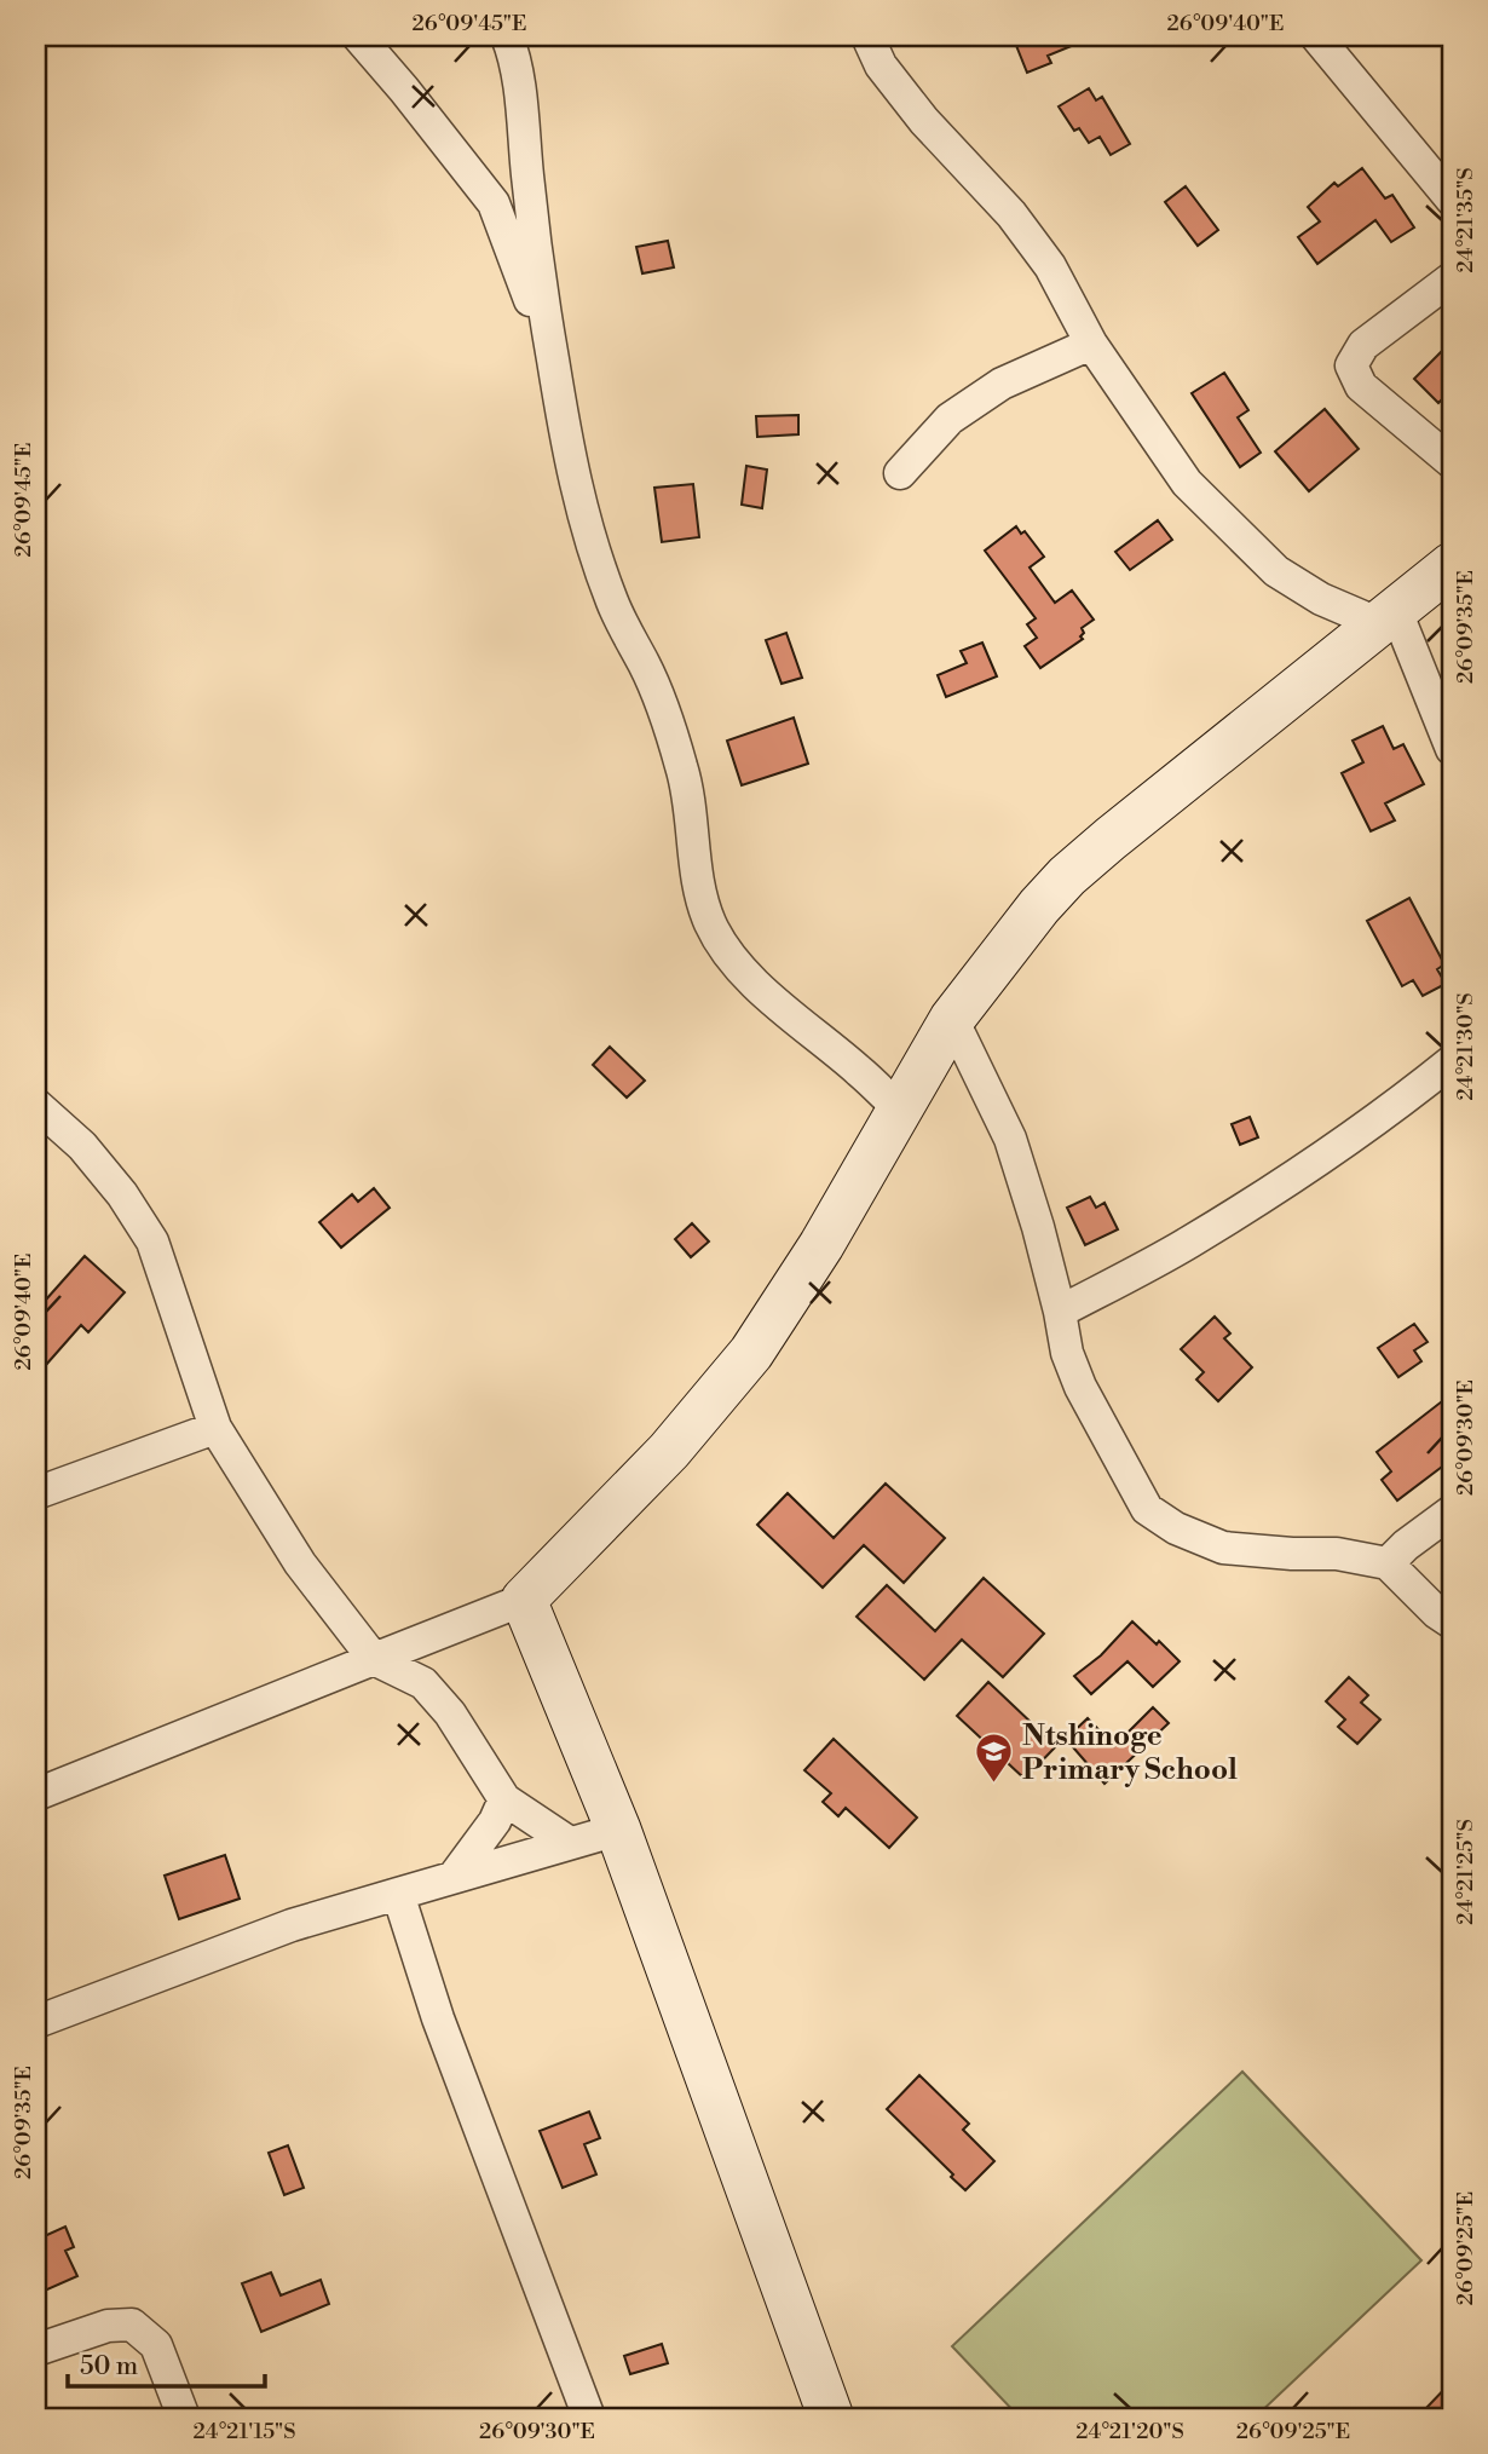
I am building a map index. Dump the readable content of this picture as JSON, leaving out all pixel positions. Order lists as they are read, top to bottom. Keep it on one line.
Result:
{"places":{"school or university":["Ntshinoge Primary School"]},"scale_bar":"50 m","coordinates":["26°09'45\"E","26°09'40\"E","24°21'35\"S","26°09'35\"E","24°21'30\"S","26°09'30\"E","24°21'25\"S","26°09'25\"E","24°21'15\"S","24°21'20\"S"]}
